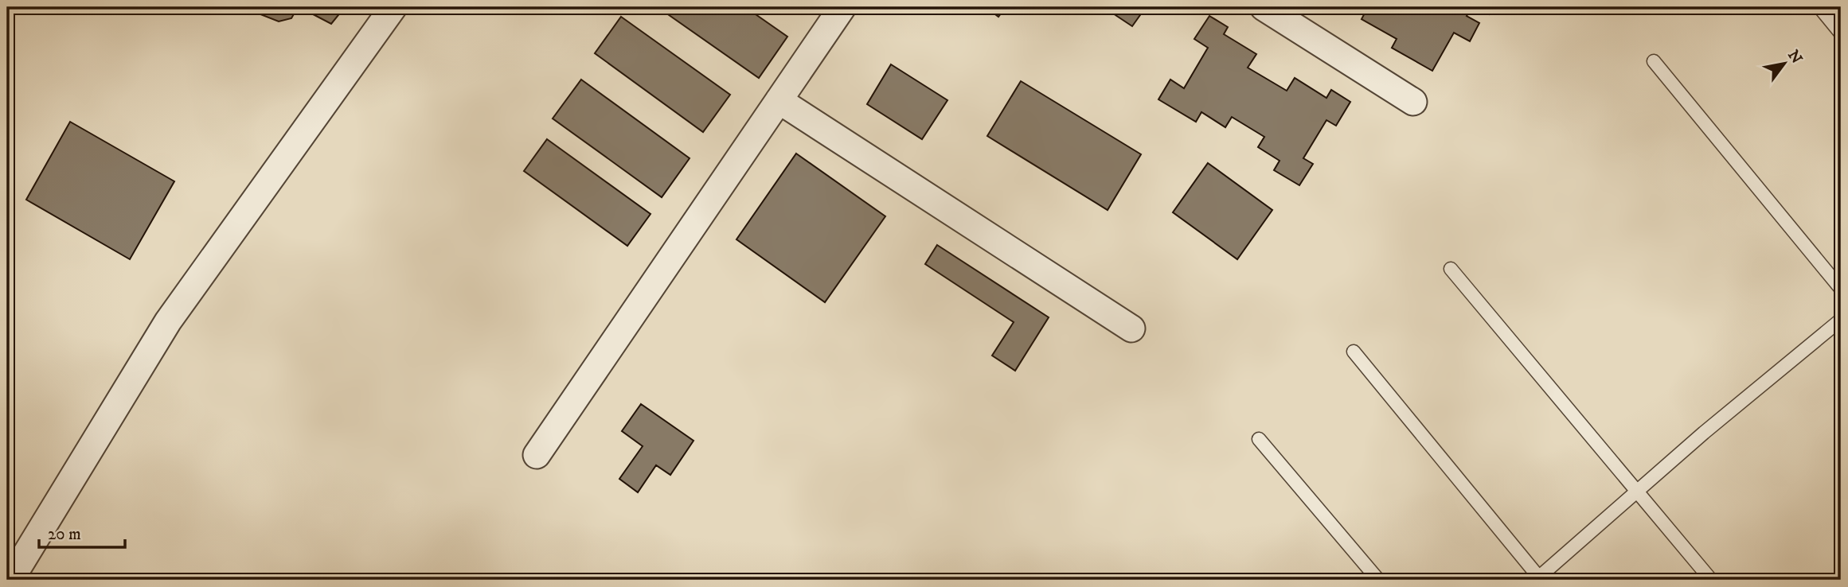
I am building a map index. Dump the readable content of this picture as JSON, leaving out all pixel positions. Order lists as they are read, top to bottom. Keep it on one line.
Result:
{"scale_bar":"20 m","north":"top right"}
